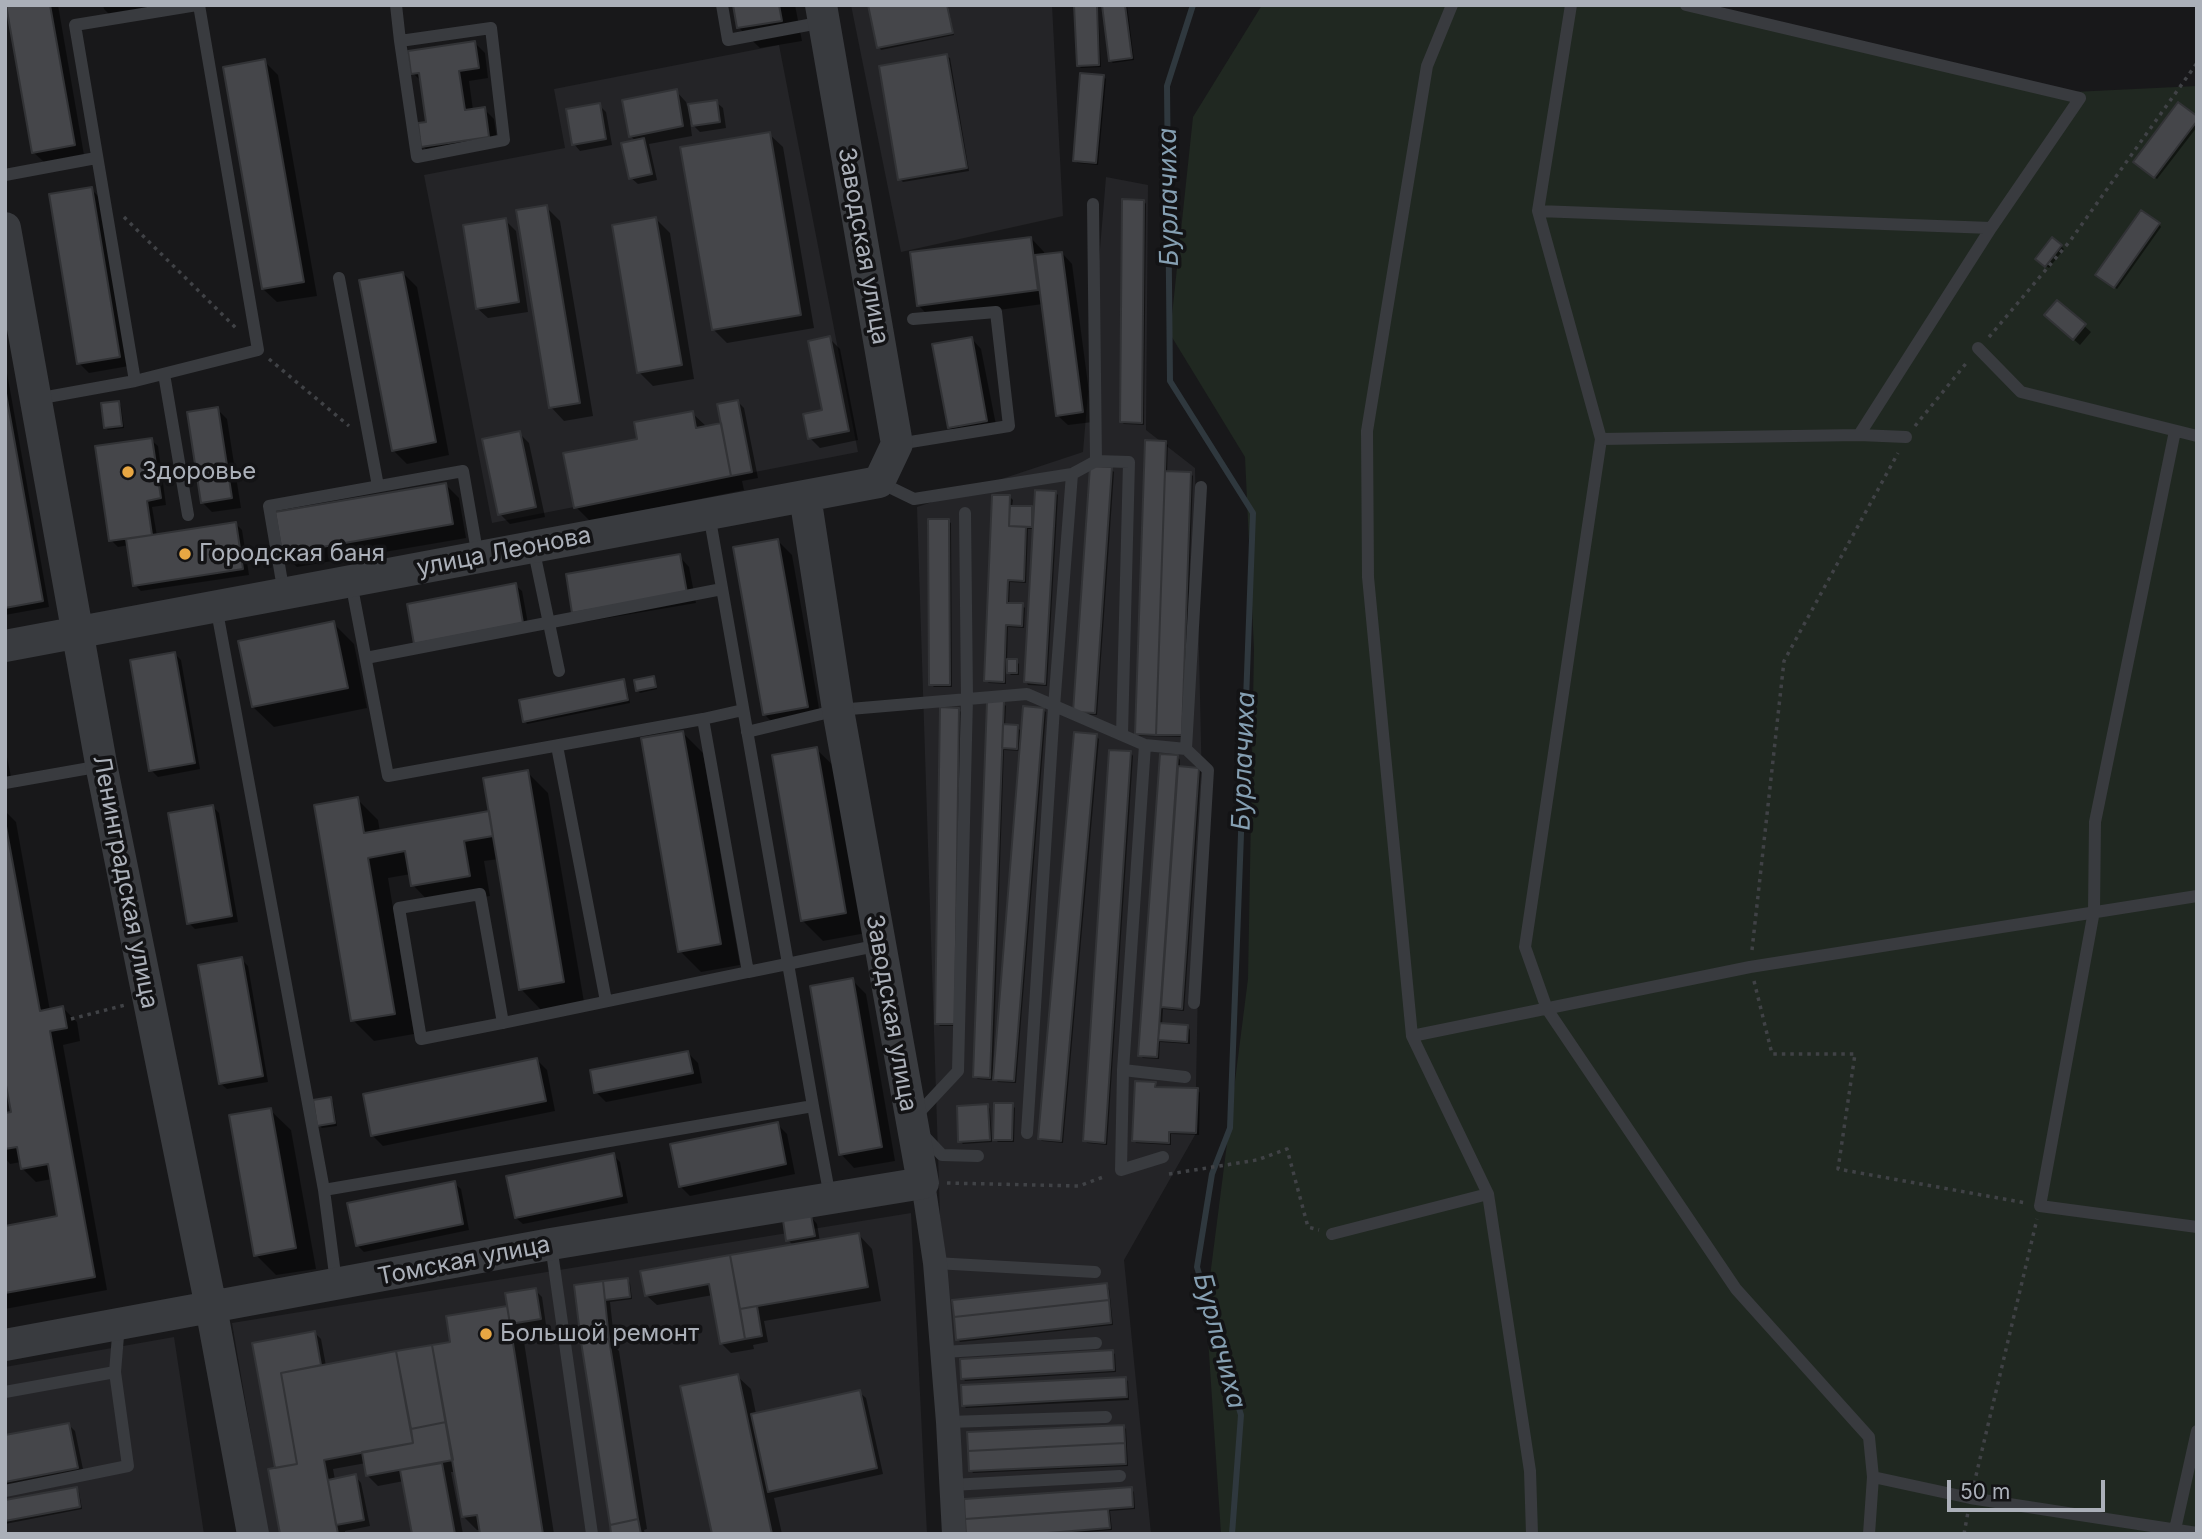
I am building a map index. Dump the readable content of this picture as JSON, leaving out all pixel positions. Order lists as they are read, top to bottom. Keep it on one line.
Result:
{"streets":{"street":["Заводская улица","улица Леонова","Ленинградская улица","Томская улица"]},"crossings":[["Заводская улица","улица Леонова"],["Заводская улица","Томская улица"],["улица Леонова","Ленинградская улица"],["Ленинградская улица","Томская улица"]],"water":["Бурлачиха"],"places":["Здоровье","Городская баня","Большой ремонт"],"scale_bar":"50 m"}
